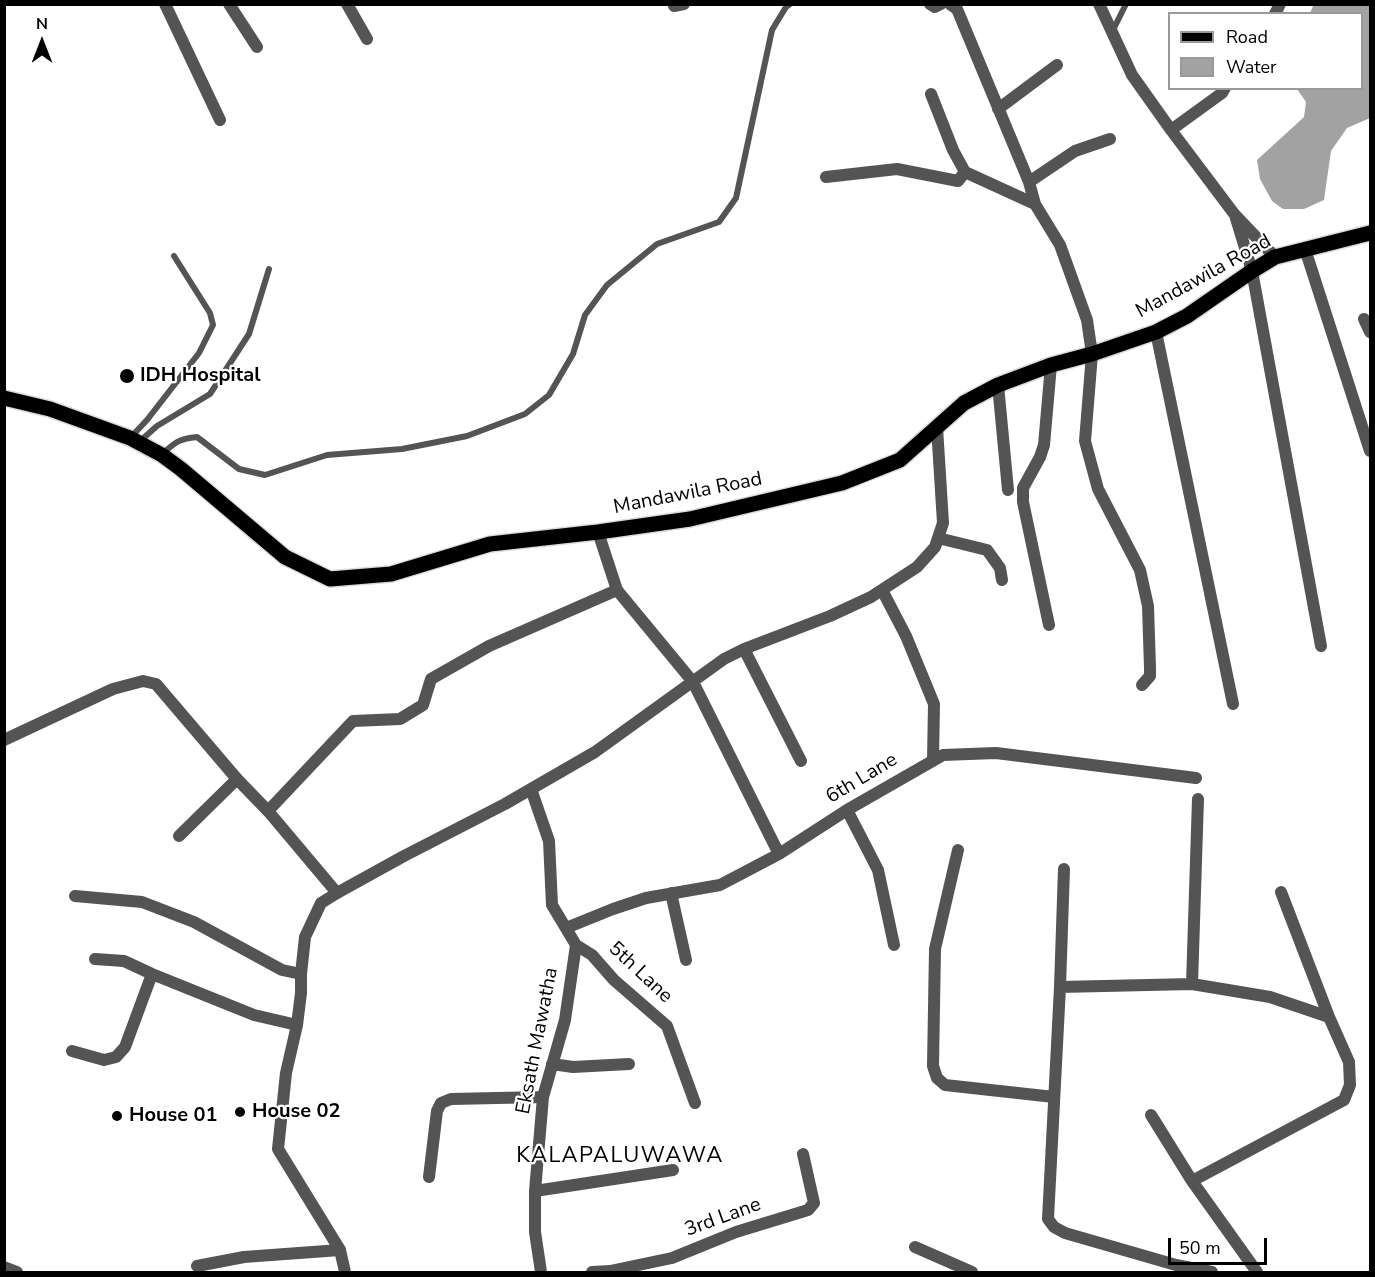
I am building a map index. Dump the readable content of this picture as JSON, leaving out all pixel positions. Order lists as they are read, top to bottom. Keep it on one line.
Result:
{"streets":{"main road":["Mandawila Road"],"street":["6th Lane","5th Lane","Eksath Mawatha","3rd Lane"]},"crossings":[["6th Lane","Eksath Mawatha"],["5th Lane","Eksath Mawatha"]],"districts":["KALAPALUWAWA"],"places":["IDH Hospital","House 02","House 01"],"legend":["Road","Water"],"scale_bar":"50 m","north":"top"}
